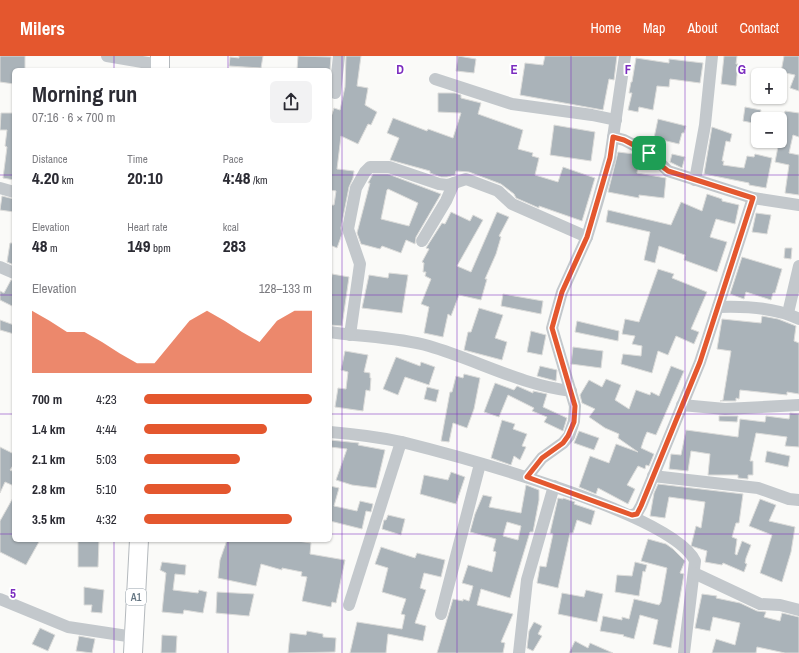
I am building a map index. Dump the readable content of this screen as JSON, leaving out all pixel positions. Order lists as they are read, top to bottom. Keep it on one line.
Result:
{"streets":{"highway":["A1"]},"page":{"header":"Milers","nav":["Home","Map","About","Contact"],"map_buttons":["+","−"],"heading":["Morning run","07:16 · 6 × 700 m"],"stats":[["Distance","4.20 km"],["Time","20:10"],["Pace","4:48 /km"],["Elevation","48 m"],["Heart rate","149 bpm"],["kcal","283"]],"chart":["Elevation","128–133 m"],"list":[{"name":"700 m","note":"4:23"},{"name":"1.4 km","note":"4:44"},{"name":"2.1 km","note":"5:03"},{"name":"2.8 km","note":"5:10"},{"name":"3.5 km","note":"4:32"}]},"grid":{"columns":["D","E","F","G"],"rows":["5"]}}
